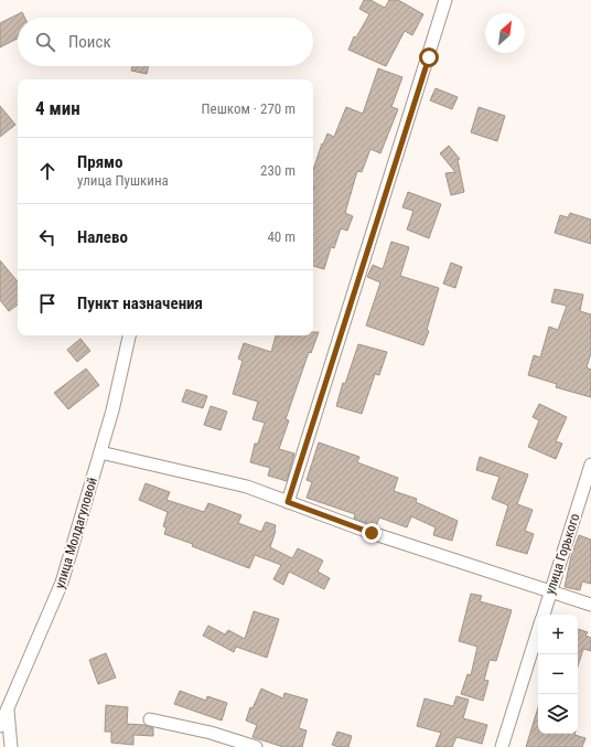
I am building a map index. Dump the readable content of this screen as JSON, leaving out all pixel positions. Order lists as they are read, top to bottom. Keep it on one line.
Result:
{"streets":{"street":["улица Молдагуловой","улица Горького"]},"north":"top right","page":{"search":"Поиск","heading":["4 мин","Пешком · 270 m"],"list":[["Прямо","улица Пушкина","230 m"],["Налево","40 m"],"Пункт назначения"],"map_buttons":["+","−"]}}
